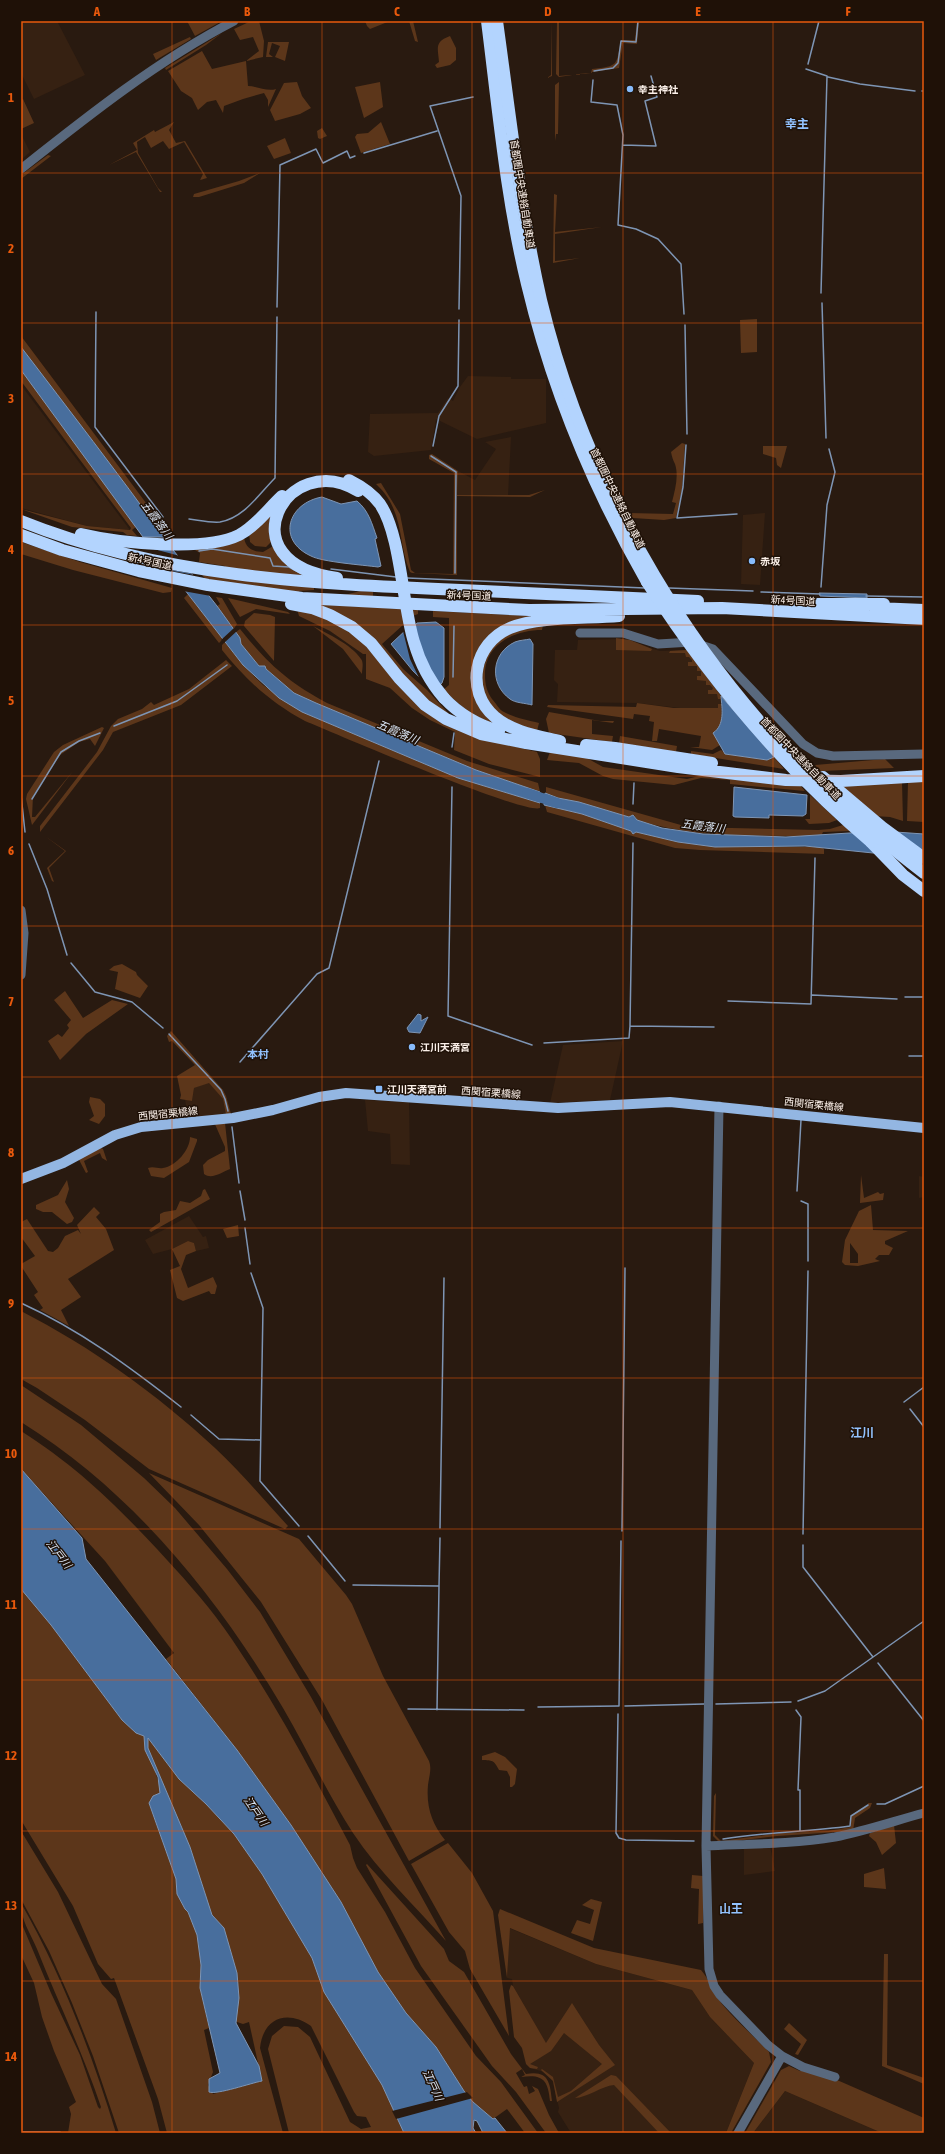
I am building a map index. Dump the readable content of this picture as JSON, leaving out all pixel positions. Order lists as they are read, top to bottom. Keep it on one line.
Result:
{"streets":{"highway":["首都圏中央連絡自動車道","新4号国道"],"main road":["西関宿栗橋線"]},"districts":["幸主","本村","江川","山王"],"water":["五霞落川","江戸川"],"places":{"other":["幸主神社","赤坂","江川天満宮"],"transit":["江川天満宮前"]},"grid":{"columns":["A","B","C","D","E","F"],"rows":["1","2","3","4","5","6","7","8","9","10","11","12","13","14"]}}
